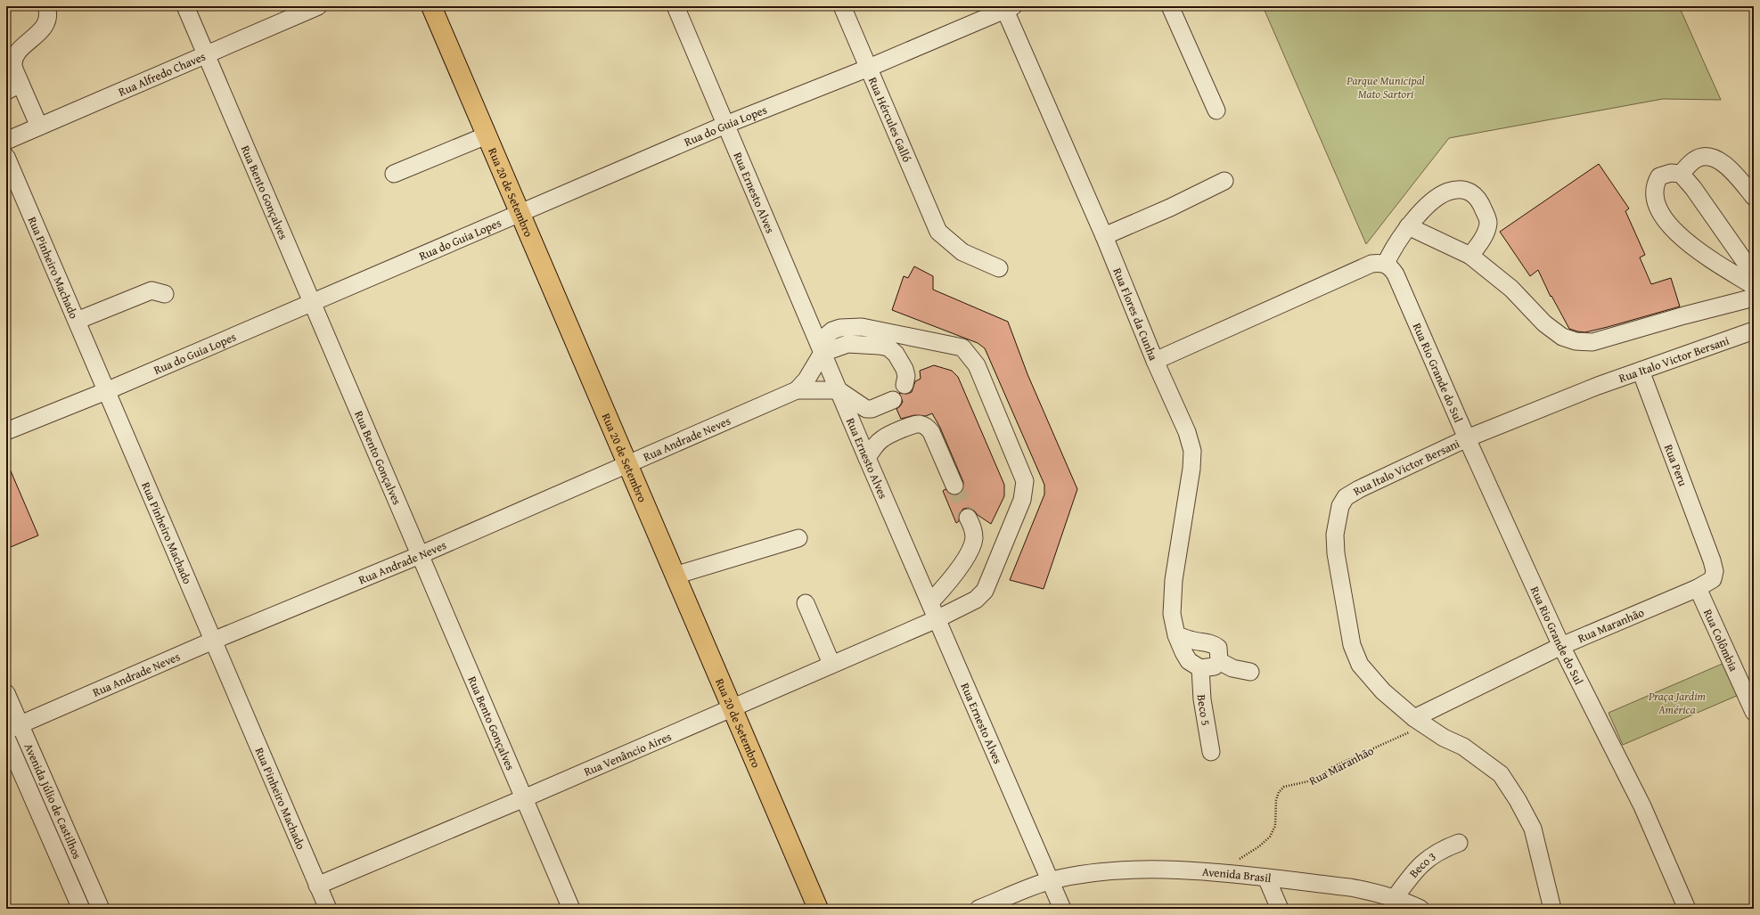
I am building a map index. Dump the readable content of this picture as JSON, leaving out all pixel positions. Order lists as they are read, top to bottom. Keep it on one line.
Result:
{"streets":{"main road":["Rua 20 de Setembro"],"street":["Rua Alfredo Chaves","Rua Hércules Galló","Rua do Guia Lopes","Rua Bento Gonçalves","Rua Ernesto Alves","Rua Pinheiro Machado","Rua Flores da Cunha","Rua Italo Victor Bersani","Rua Rio Grande do Sul","Rua Andrade Neves","Rua Peru","Rua Maranhão","Rua Colômbia","Beco 5","Rua Venâncio Aires","Avenida Júlio de Castilhos","Beco 3","Avenida Brasil"]},"crossings":[["Rua Alfredo Chaves","Rua Bento Gonçalves"],["Rua Hércules Galló","Rua do Guia Lopes"],["Rua do Guia Lopes","Rua Bento Gonçalves"],["Rua do Guia Lopes","Rua 20 de Setembro"],["Rua do Guia Lopes","Rua Ernesto Alves"],["Rua do Guia Lopes","Rua Pinheiro Machado"],["Rua do Guia Lopes","Rua Flores da Cunha"],["Rua Bento Gonçalves","Rua Andrade Neves"],["Rua Bento Gonçalves","Rua Venâncio Aires"],["Rua 20 de Setembro","Rua Andrade Neves"],["Rua 20 de Setembro","Rua Venâncio Aires"],["Rua Ernesto Alves","Rua Andrade Neves"],["Rua Ernesto Alves","Rua Venâncio Aires"],["Rua Ernesto Alves","Avenida Brasil"],["Rua Pinheiro Machado","Rua Andrade Neves"],["Rua Pinheiro Machado","Rua Venâncio Aires"],["Rua Flores da Cunha","Beco 5"],["Rua Italo Victor Bersani","Rua Rio Grande do Sul"],["Rua Italo Victor Bersani","Rua Peru"],["Rua Italo Victor Bersani","Rua Maranhão"],["Rua Rio Grande do Sul","Rua Maranhão"],["Rua Andrade Neves","Rua Venâncio Aires"],["Rua Andrade Neves","Avenida Júlio de Castilhos"],["Rua Peru","Rua Maranhão"],["Rua Maranhão","Rua Colômbia"],["Rua Maranhão","Avenida Brasil"],["Beco 3","Avenida Brasil"]],"parks":["Parque Municipal Mato Sartori","Praça Jardim América"]}
